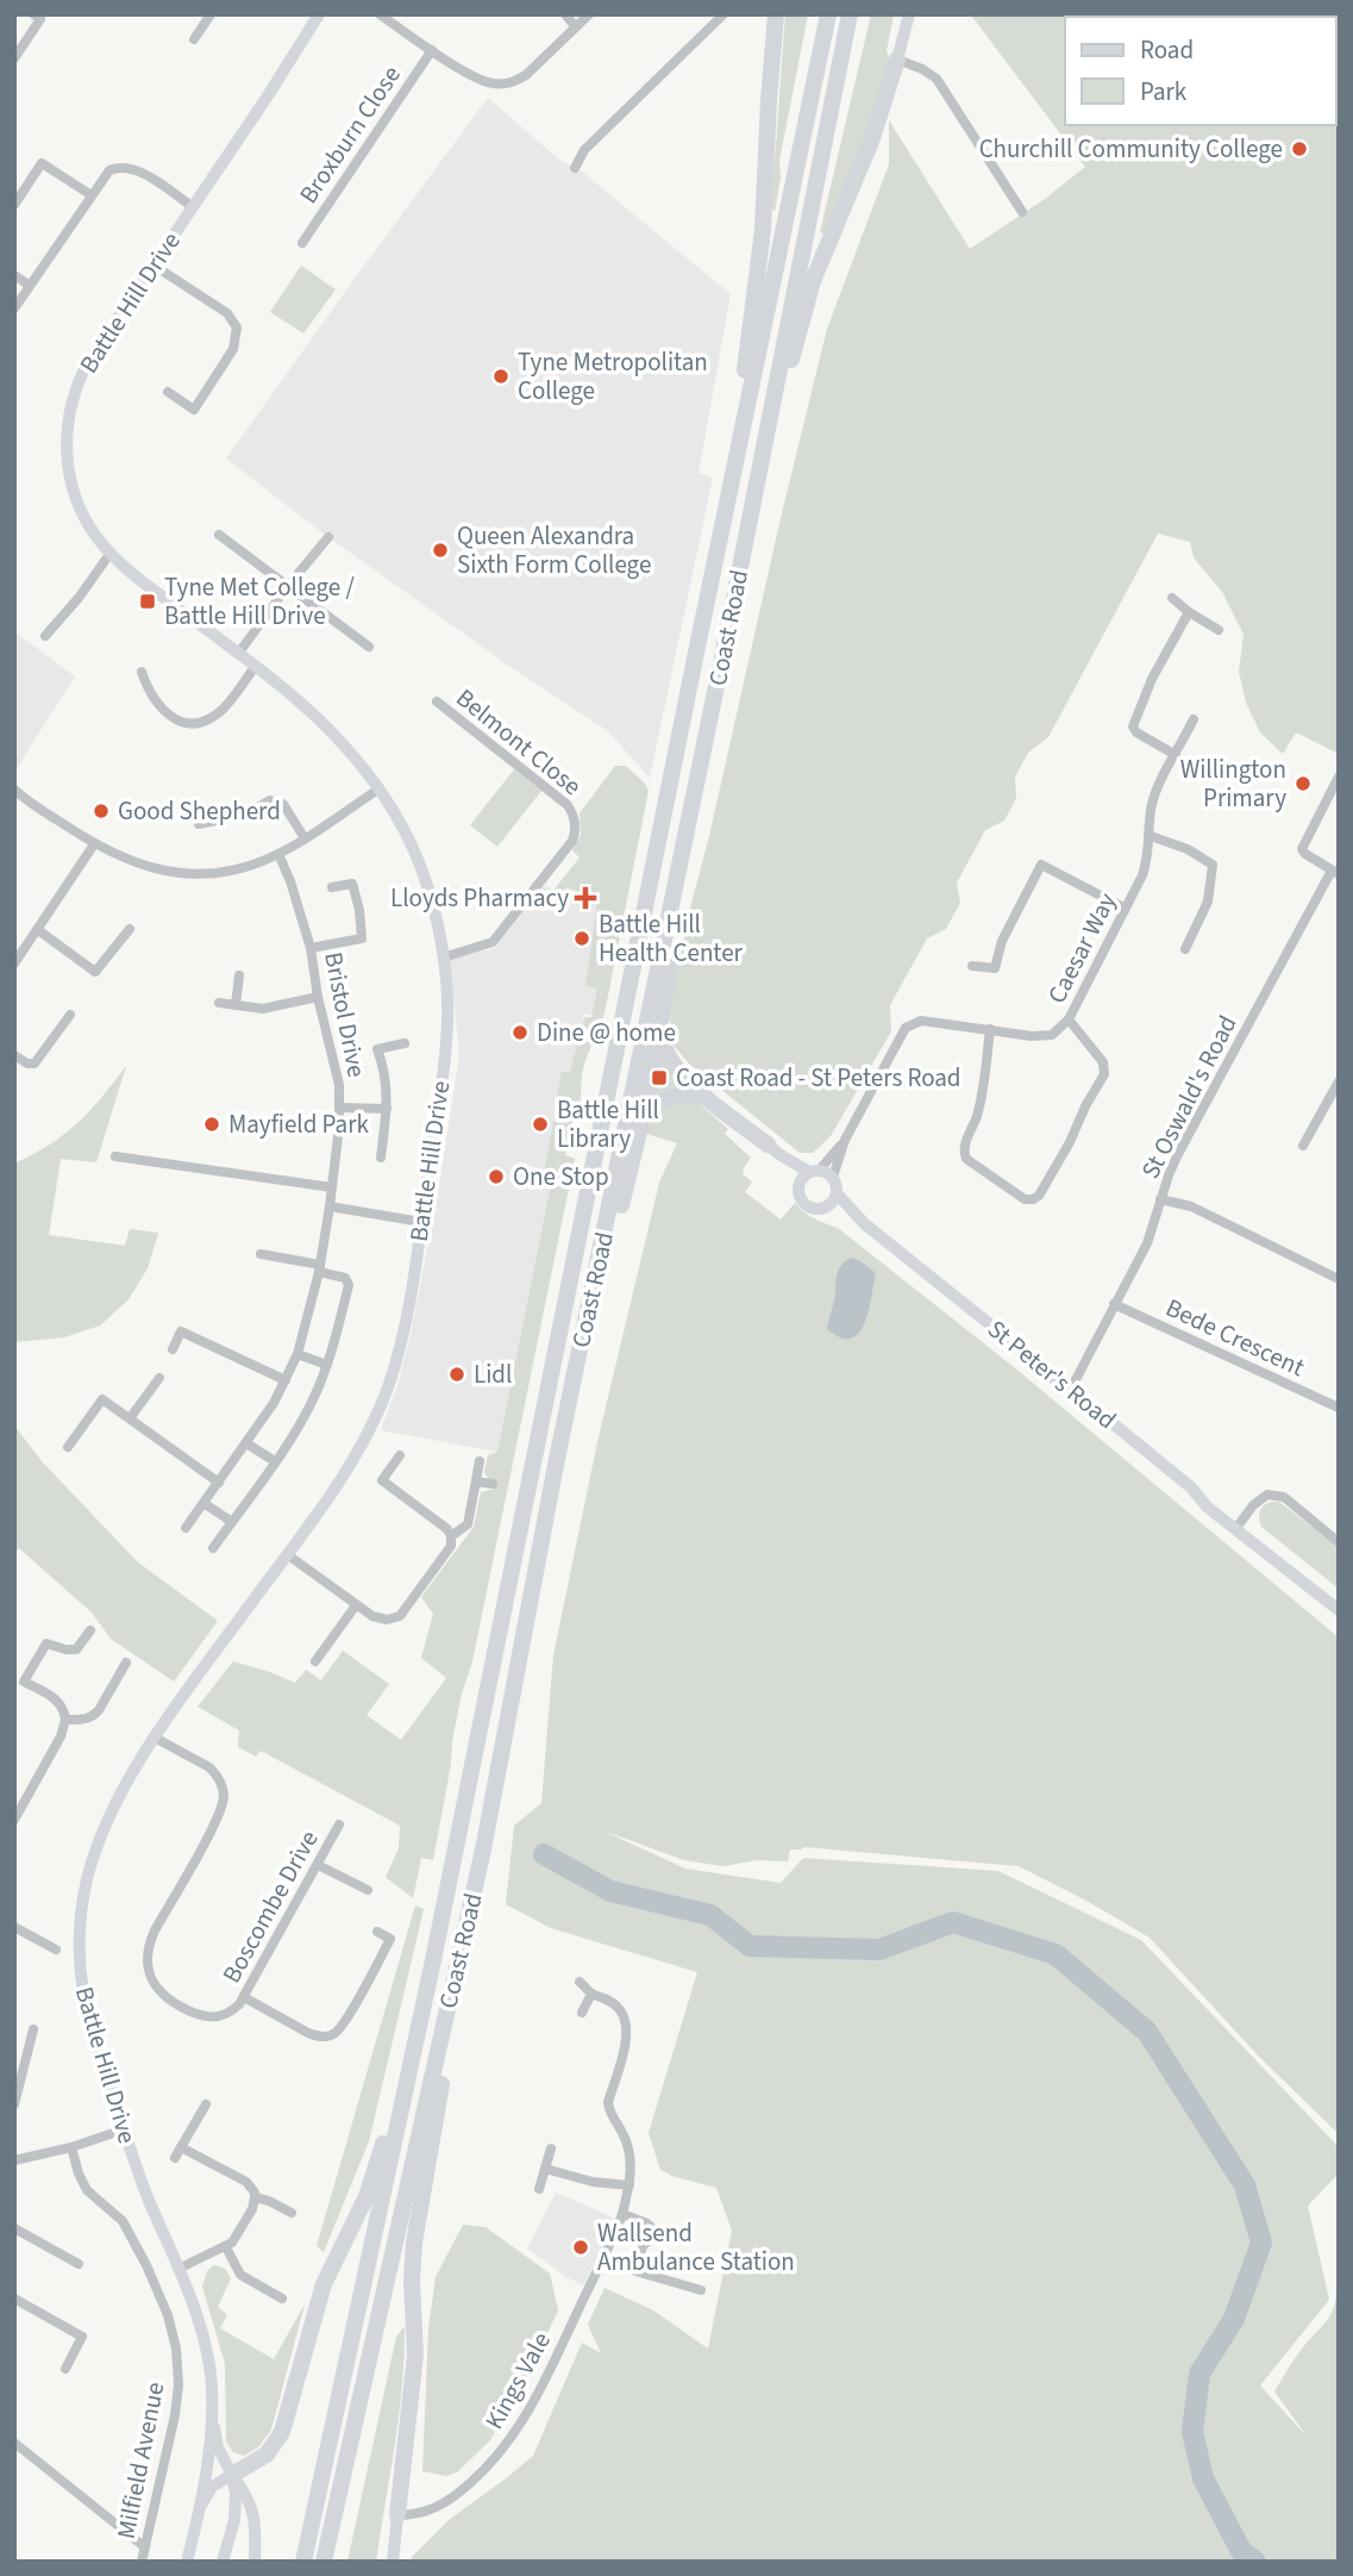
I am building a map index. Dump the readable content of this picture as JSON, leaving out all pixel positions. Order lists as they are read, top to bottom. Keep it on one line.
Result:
{"streets":{"highway":["Coast Road"],"street":["Broxburn Close","Battle Hill Drive","Belmont Close","Caesar Way","Bristol Drive","St Oswald's Road","Bede Crescent","St Peter's Road","Boscombe Drive","Kings Vale","Milfield Avenue"]},"crossings":[["Battle Hill Drive","Belmont Close"],["Battle Hill Drive","Boscombe Drive"],["Caesar Way","St Peter's Road"],["St Oswald's Road","Bede Crescent"],["St Oswald's Road","St Peter's Road"]],"places":{"other":["Churchill Community College","Tyne Metropolitan College","Queen Alexandra Sixth Form College","Willington Primary","Good Shepherd","Battle Hill Health Center","Dine @ home","Mayfield Park","Battle Hill Library","One Stop","Lidl","Wallsend Ambulance Station"],"transit":["Tyne Met College / Battle Hill Drive","Coast Road - St Peters Road"],"health":["Lloyds Pharmacy"]},"legend":["Road","Park"]}
